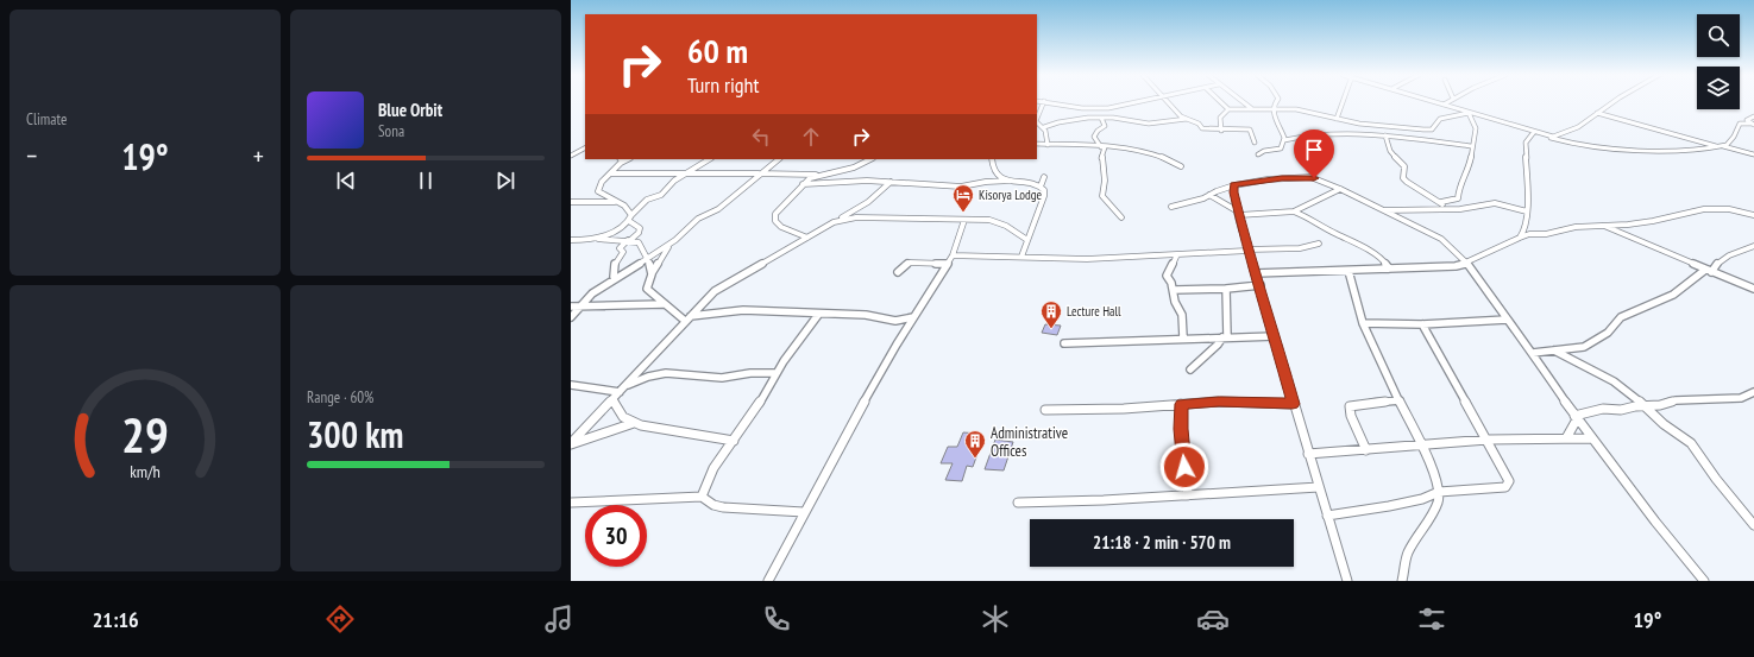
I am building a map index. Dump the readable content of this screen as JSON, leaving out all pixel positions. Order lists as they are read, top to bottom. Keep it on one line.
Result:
{"places":{"hotel":["Kisorya Lodge"],"building":["Lecture Hall","Administrative Offices"]},"page":{"tile":["Climate",["Range · 60%","300 km"]],"turn":["60 m","Turn right"],"song":["Blue Orbit","Sona"],"heat":["−","19°","+"],"limit":"30","trip":"21:18 · 2 min · 570 m","tabs":["21:16","19°"],"gauge":["29","km/h"]}}
